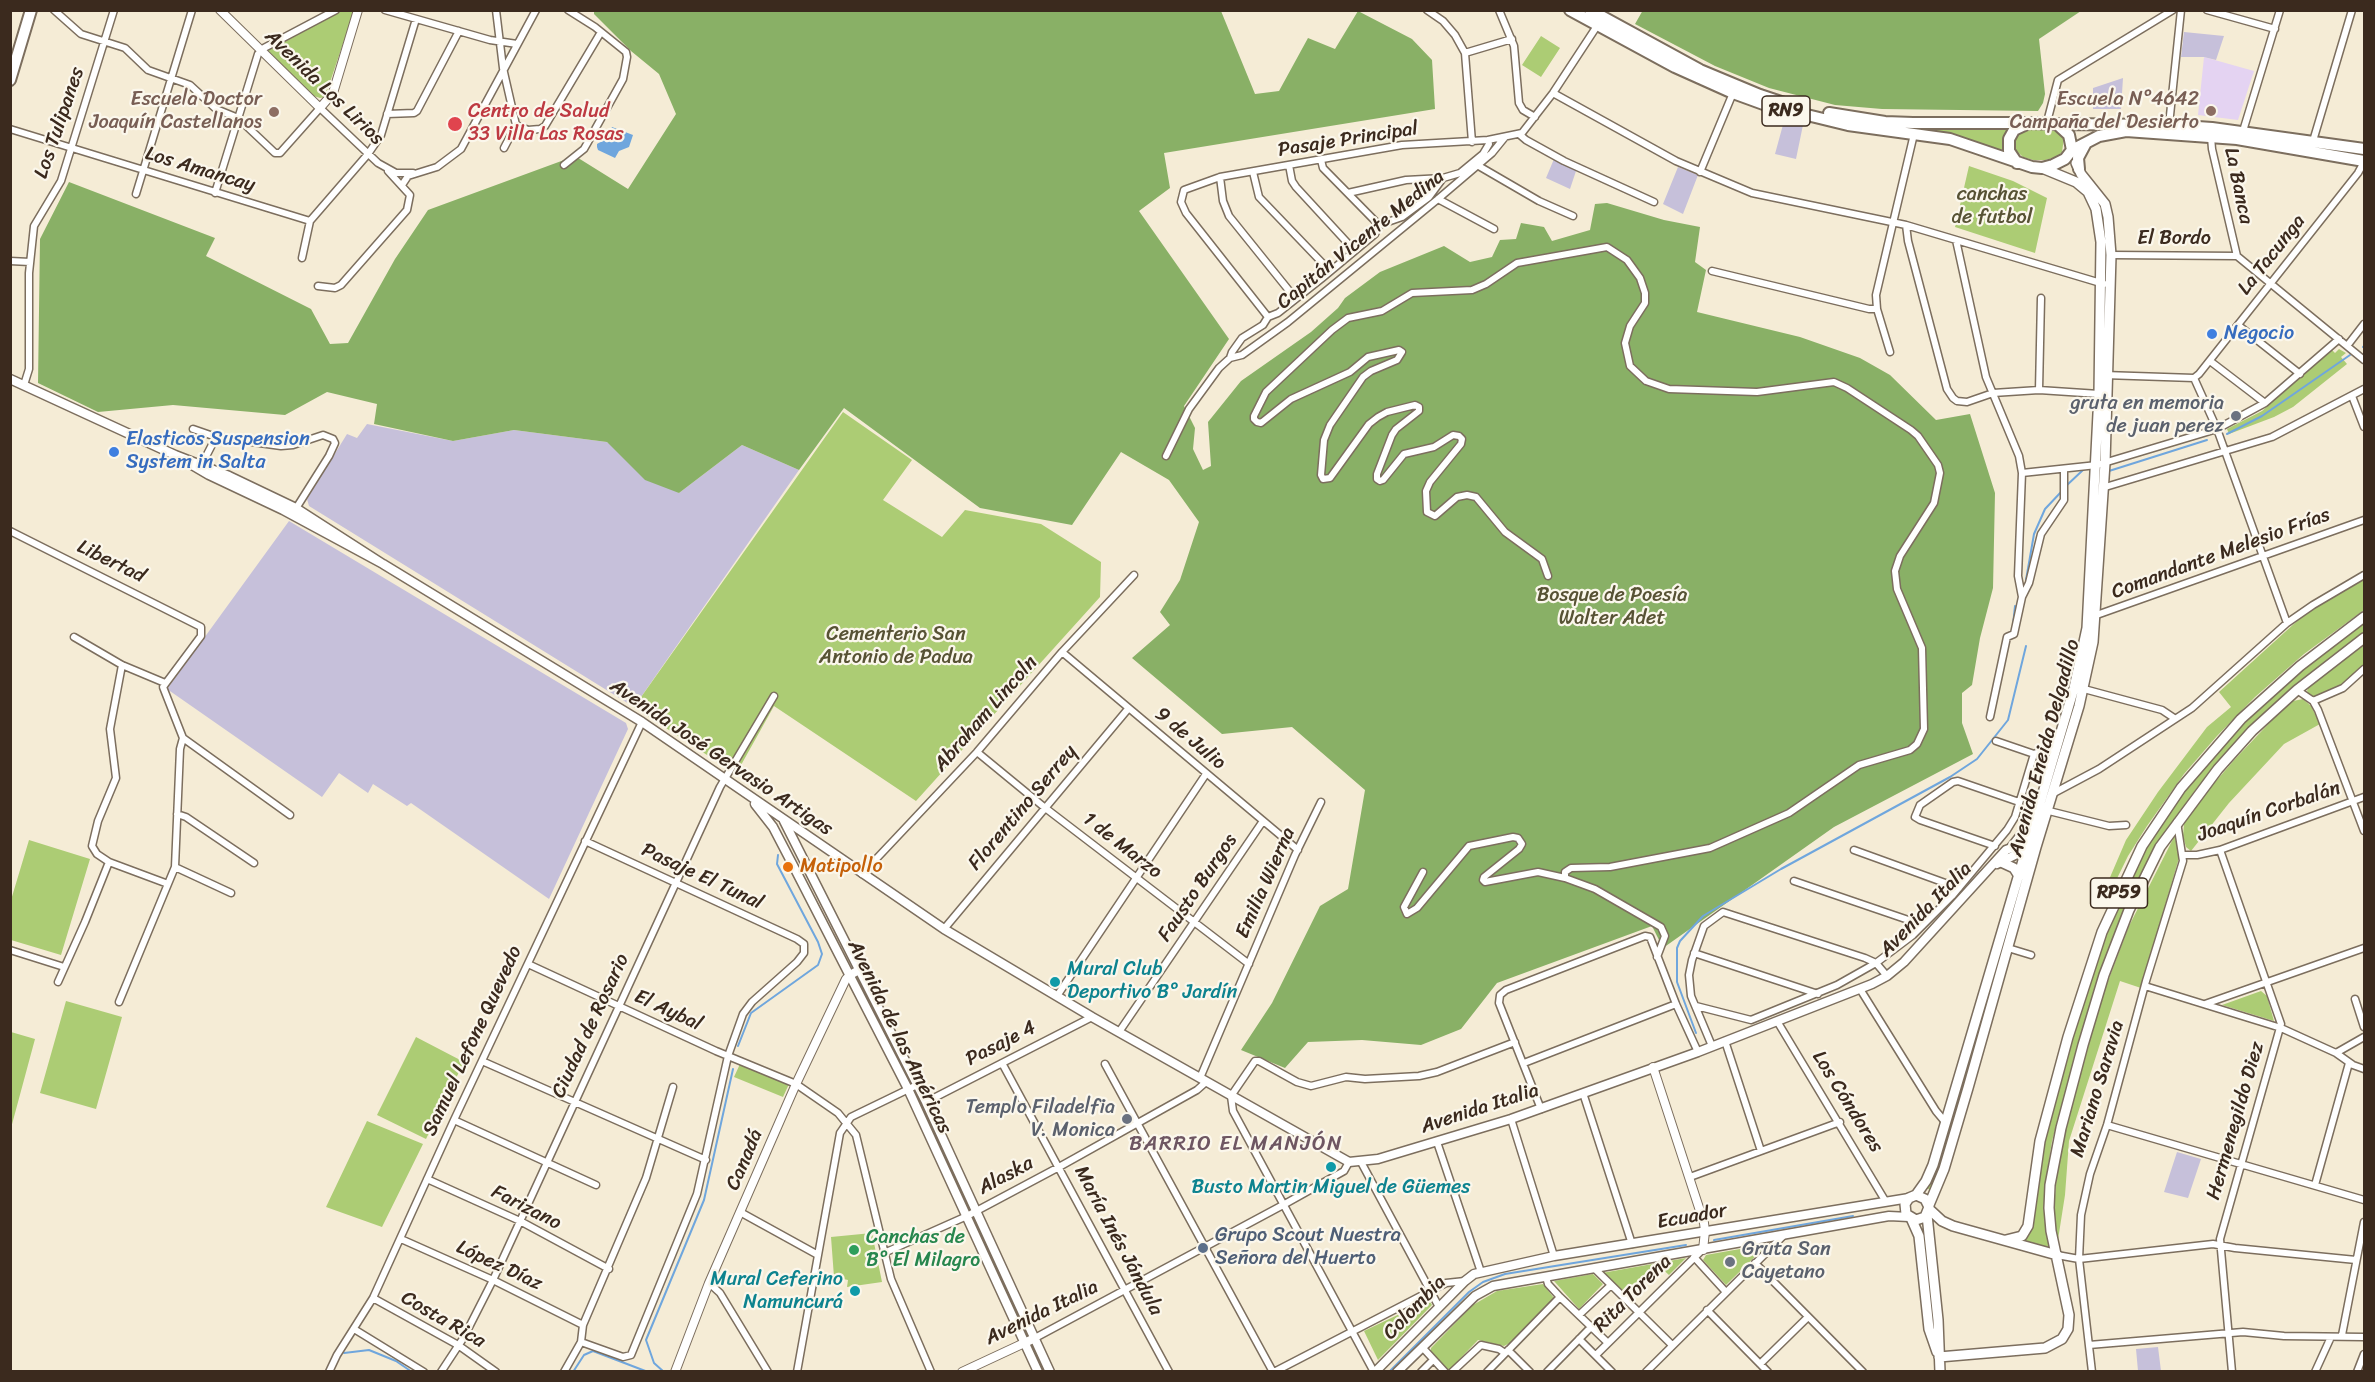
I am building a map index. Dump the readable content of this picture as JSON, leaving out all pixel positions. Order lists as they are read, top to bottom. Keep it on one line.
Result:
{"streets":{"highway":["RN9"],"main road":["Avenida Eneida Delgadillo","Avenida José Gervasio Artigas","RP59","Avenida Italia","Avenida de las Américas","Ecuador","Colombia"],"street":["Avenida Los Lirios","Los Tulipanes","Pasaje Principal","Los Amancay","La Banca","El Bordo","Capitán Vicente Medina","La Tacunga","Comandante Melesio Frías","Libertad","Abraham Lincoln","9 de Julio","Florentino Serrey","Joaquín Corbalán","1 de Marzo","Pasaje El Tunal","Emilia Wierna","Fausto Burgos","El Aybal","Ciudad de Rosario","Samuel Lefone Quevedo","Pasaje 4","Mariano Saravia","Los Cóndores","Hermenegildo Diez","Canadá","Alaska","Farizano","María Inés Jándula","López Díaz","Rita Torena","Costa Rica"]},"crossings":[["RN9","Avenida Eneida Delgadillo"],["Los Tulipanes","Los Amancay"],["Los Tulipanes","Avenida José Gervasio Artigas"],["Pasaje Principal","Capitán Vicente Medina"],["La Banca","El Bordo"],["El Bordo","Avenida Eneida Delgadillo"],["Comandante Melesio Frías","Avenida Eneida Delgadillo"],["Abraham Lincoln","9 de Julio"],["Abraham Lincoln","Avenida José Gervasio Artigas"],["Abraham Lincoln","1 de Marzo"],["9 de Julio","Florentino Serrey"],["9 de Julio","Emilia Wierna"],["9 de Julio","Fausto Burgos"],["Avenida Eneida Delgadillo","RP59"],["Avenida Eneida Delgadillo","Avenida Italia"],["Avenida Eneida Delgadillo","Ecuador"],["Avenida José Gervasio Artigas","Florentino Serrey"],["Avenida José Gervasio Artigas","Emilia Wierna"],["Avenida José Gervasio Artigas","Fausto Burgos"],["Avenida José Gervasio Artigas","Avenida Italia"],["Avenida José Gervasio Artigas","Ciudad de Rosario"],["Avenida José Gervasio Artigas","Avenida de las Américas"],["Avenida José Gervasio Artigas","Samuel Lefone Quevedo"],["Avenida José Gervasio Artigas","Pasaje 4"],["Avenida José Gervasio Artigas","Alaska"],["Florentino Serrey","1 de Marzo"],["Joaquín Corbalán","Mariano Saravia"],["Joaquín Corbalán","Hermenegildo Diez"],["1 de Marzo","Emilia Wierna"],["1 de Marzo","Fausto Burgos"],["Pasaje El Tunal","El Aybal"],["Pasaje El Tunal","Ciudad de Rosario"],["Pasaje El Tunal","Samuel Lefone Quevedo"],["Emilia Wierna","Alaska"],["RP59","Mariano Saravia"],["Avenida Italia","Avenida de las Américas"],["Avenida Italia","Los Cóndores"],["Avenida Italia","María Inés Jándula"],["El Aybal","Ciudad de Rosario"],["El Aybal","Samuel Lefone Quevedo"],["El Aybal","Canadá"],["Ciudad de Rosario","Farizano"],["Ciudad de Rosario","López Díaz"],["Ciudad de Rosario","Costa Rica"],["Avenida de las Américas","Pasaje 4"],["Avenida de las Américas","Canadá"],["Avenida de las Américas","Alaska"],["Samuel Lefone Quevedo","Farizano"],["Samuel Lefone Quevedo","López Díaz"],["Samuel Lefone Quevedo","Costa Rica"],["Pasaje 4","María Inés Jándula"],["Los Cóndores","Ecuador"],["Alaska","María Inés Jándula"],["Ecuador","Rita Torena"],["Ecuador","Colombia"]],"districts":["BARRIO EL MANJÓN"],"parks":["canchas de futbol","Bosque de Poesía Walter Adet","Cementerio San Antonio de Padua"],"places":["Escuela N°4642 Campaña del Desierto","Escuela Doctor Joaquín Castellanos","Centro de Salud 33 Villa Las Rosas","Negocio","gruta en memoria de juan perez","Elasticos Suspension System in Salta","Matipollo","Mural Club Deportivo B° Jardín","Templo Filadelfia V. Monica","Busto Martin Miguel de Güemes","Grupo Scout Nuestra Señora del Huerto","Canchas de B° El Milagro","Gruta San Cayetano","Mural Ceferino Namuncurá"]}
